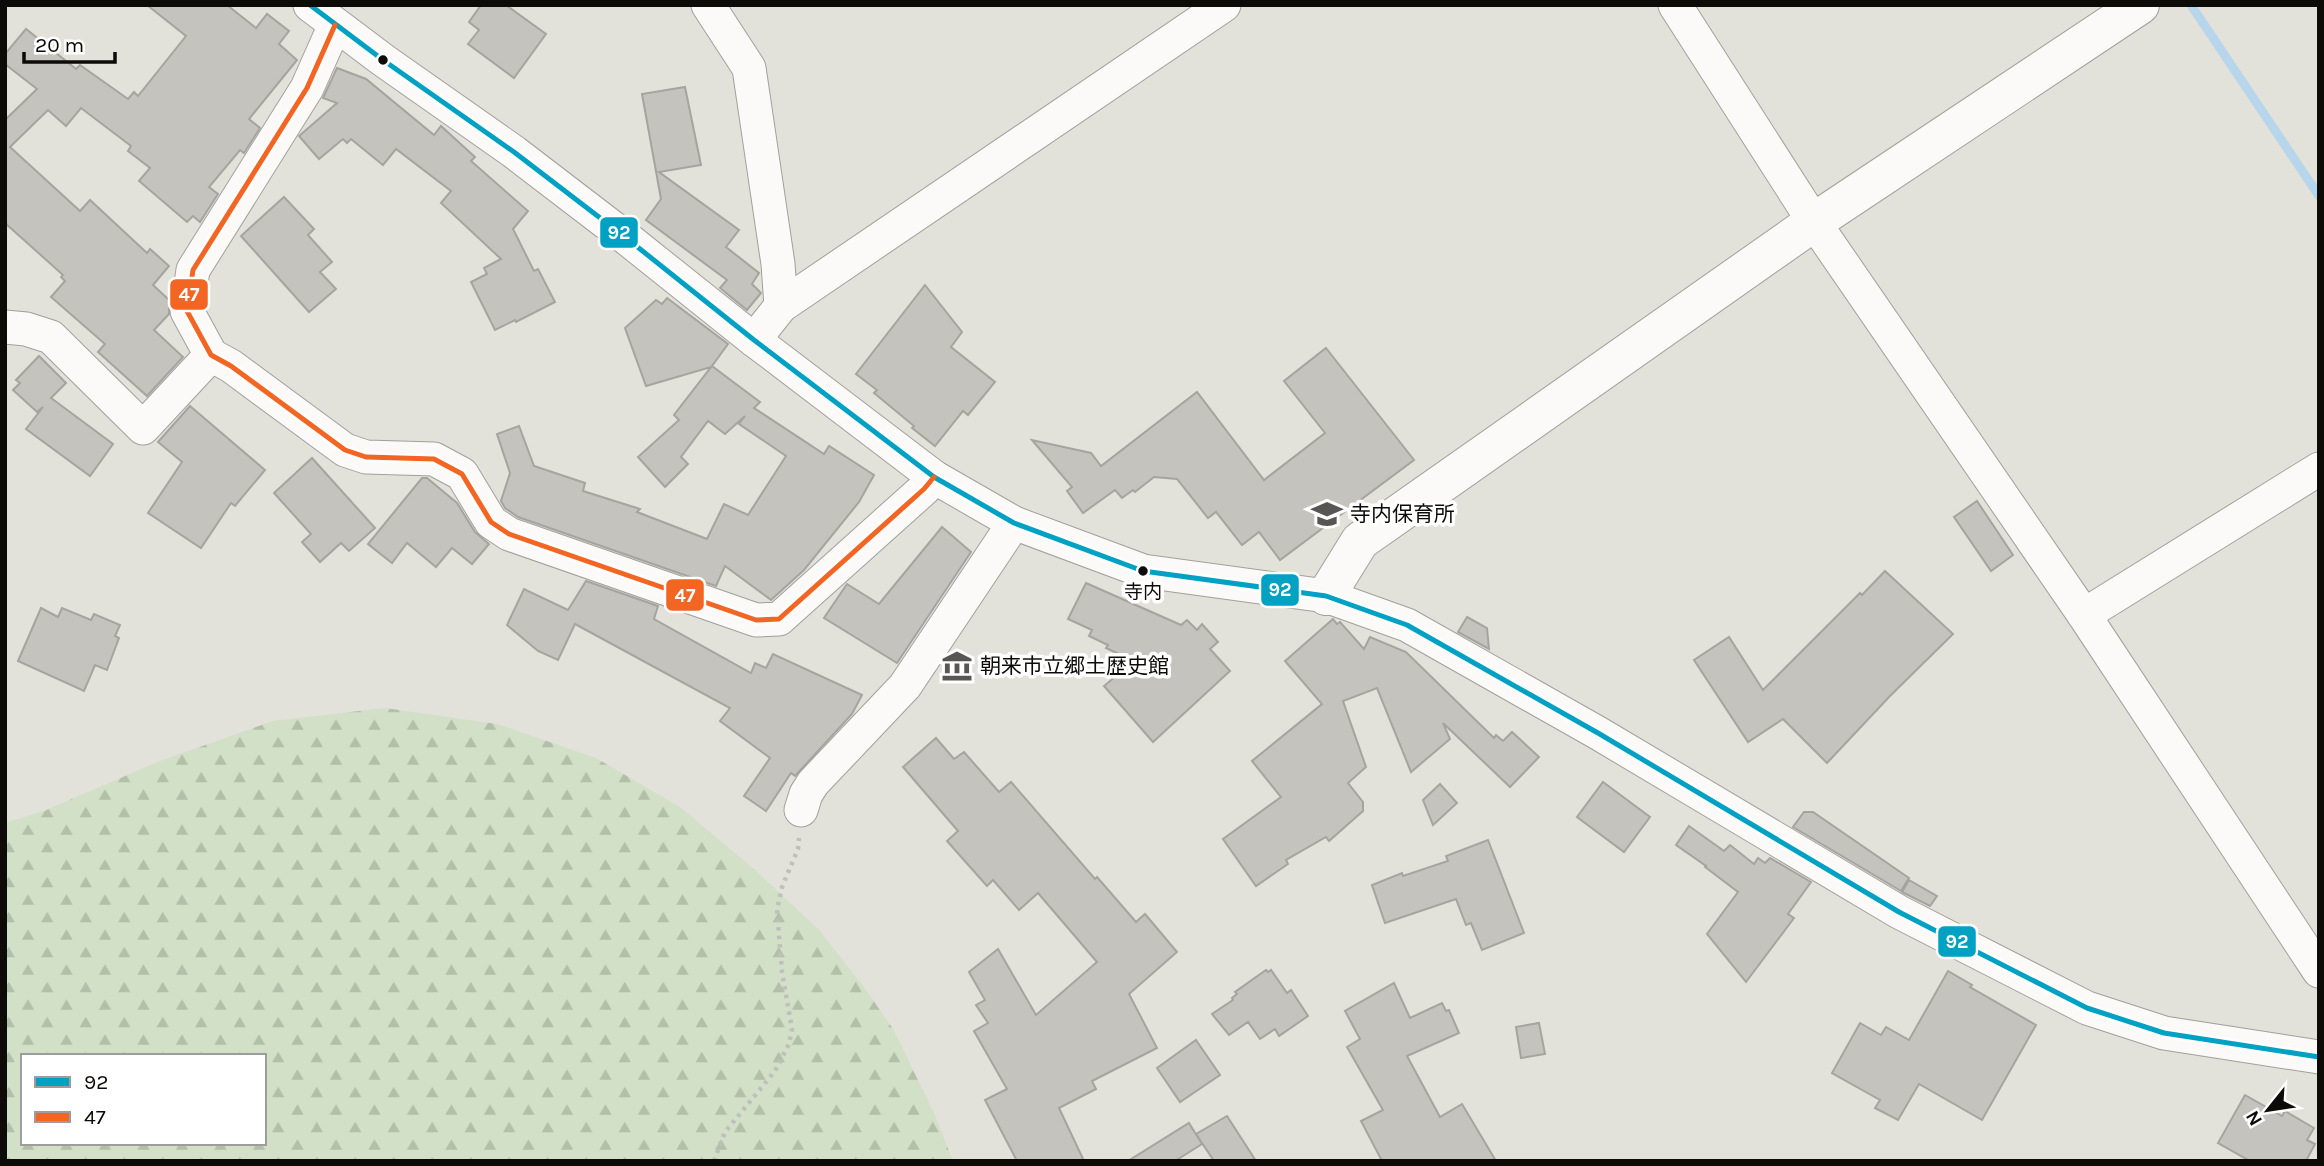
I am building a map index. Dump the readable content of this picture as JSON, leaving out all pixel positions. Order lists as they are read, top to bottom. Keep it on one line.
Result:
{"places":{"school or university":["寺内保育所"],"other":["寺内"],"museum":["朝来市立郷土歴史館"]},"lines":["transit line 92","transit line 47"],"legend":["92","47"],"scale_bar":"20 m","north":"bottom left"}
